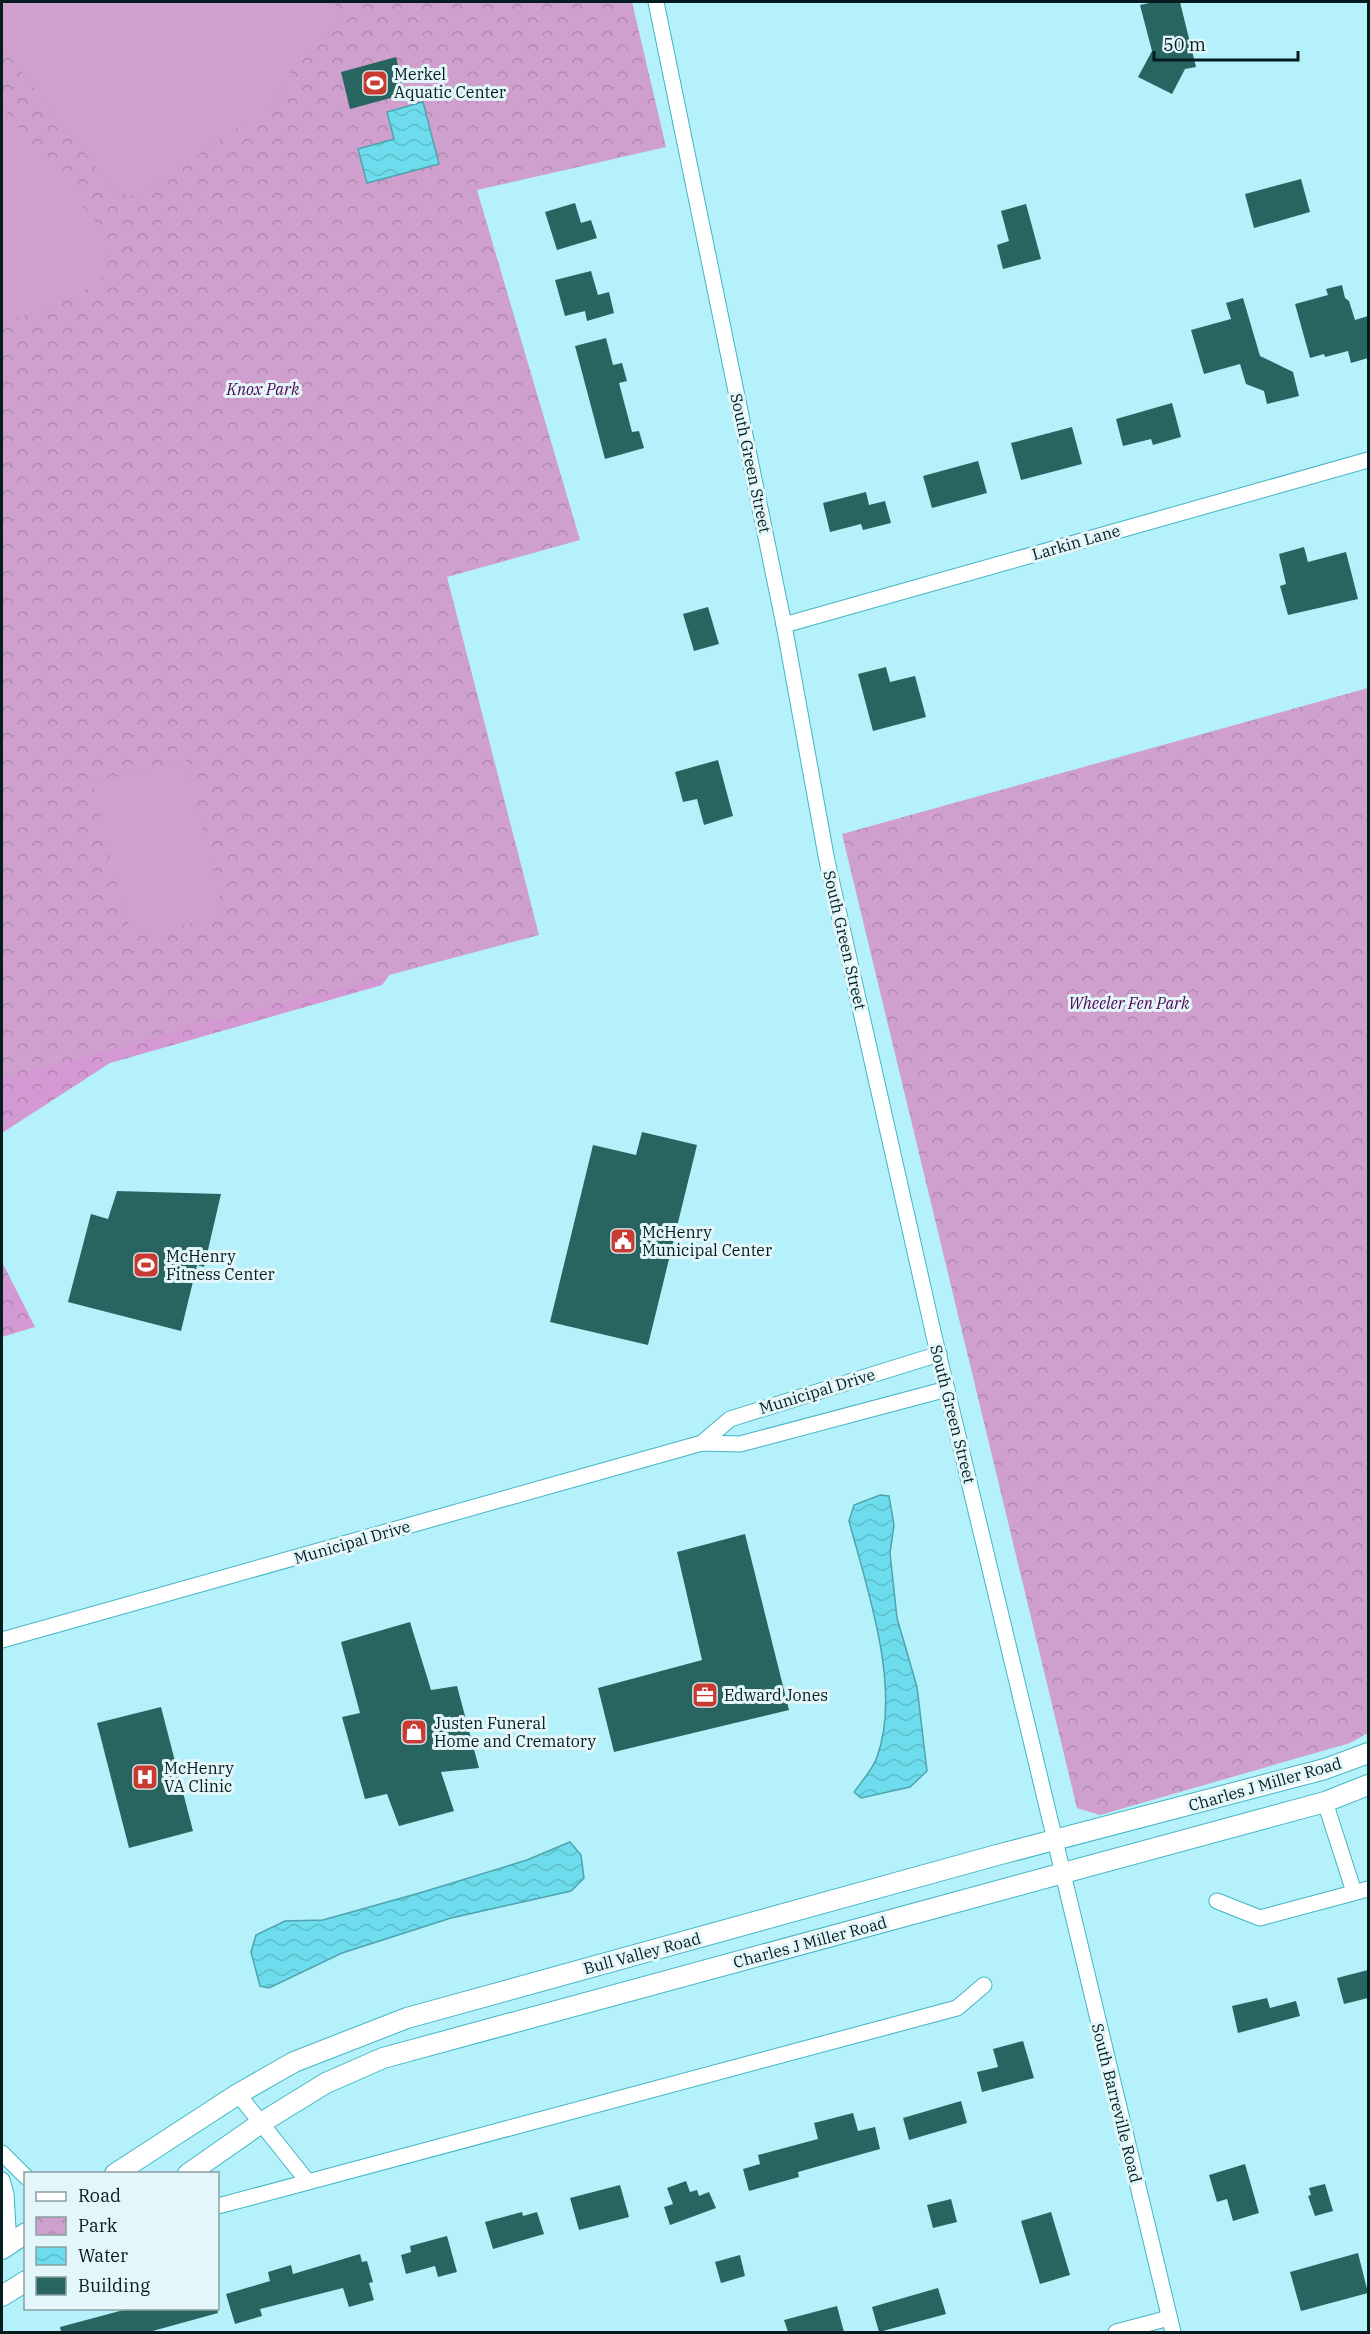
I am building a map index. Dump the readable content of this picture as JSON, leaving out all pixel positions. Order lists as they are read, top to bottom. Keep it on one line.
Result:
{"streets":{"street":["South Green Street","Larkin Lane","Municipal Drive","Charles J Miller Road","Bull Valley Road","South Barreville Road"]},"crossings":[["South Green Street","Larkin Lane"],["South Green Street","Municipal Drive"],["South Green Street","Charles J Miller Road"],["South Green Street","Bull Valley Road"],["South Green Street","South Barreville Road"],["Charles J Miller Road","Bull Valley Road"],["Charles J Miller Road","South Barreville Road"]],"parks":["Knox Park","Wheeler Fen Park"],"places":{"sports":["Merkel Aquatic Center","McHenry Fitness Center"],"public building":["McHenry Municipal Center"],"office":["Edward Jones"],"shop":["Justen Funeral Home and Crematory"],"hospital":["McHenry VA Clinic"]},"legend":["Road","Park","Water","Building"],"scale_bar":"50 m"}
